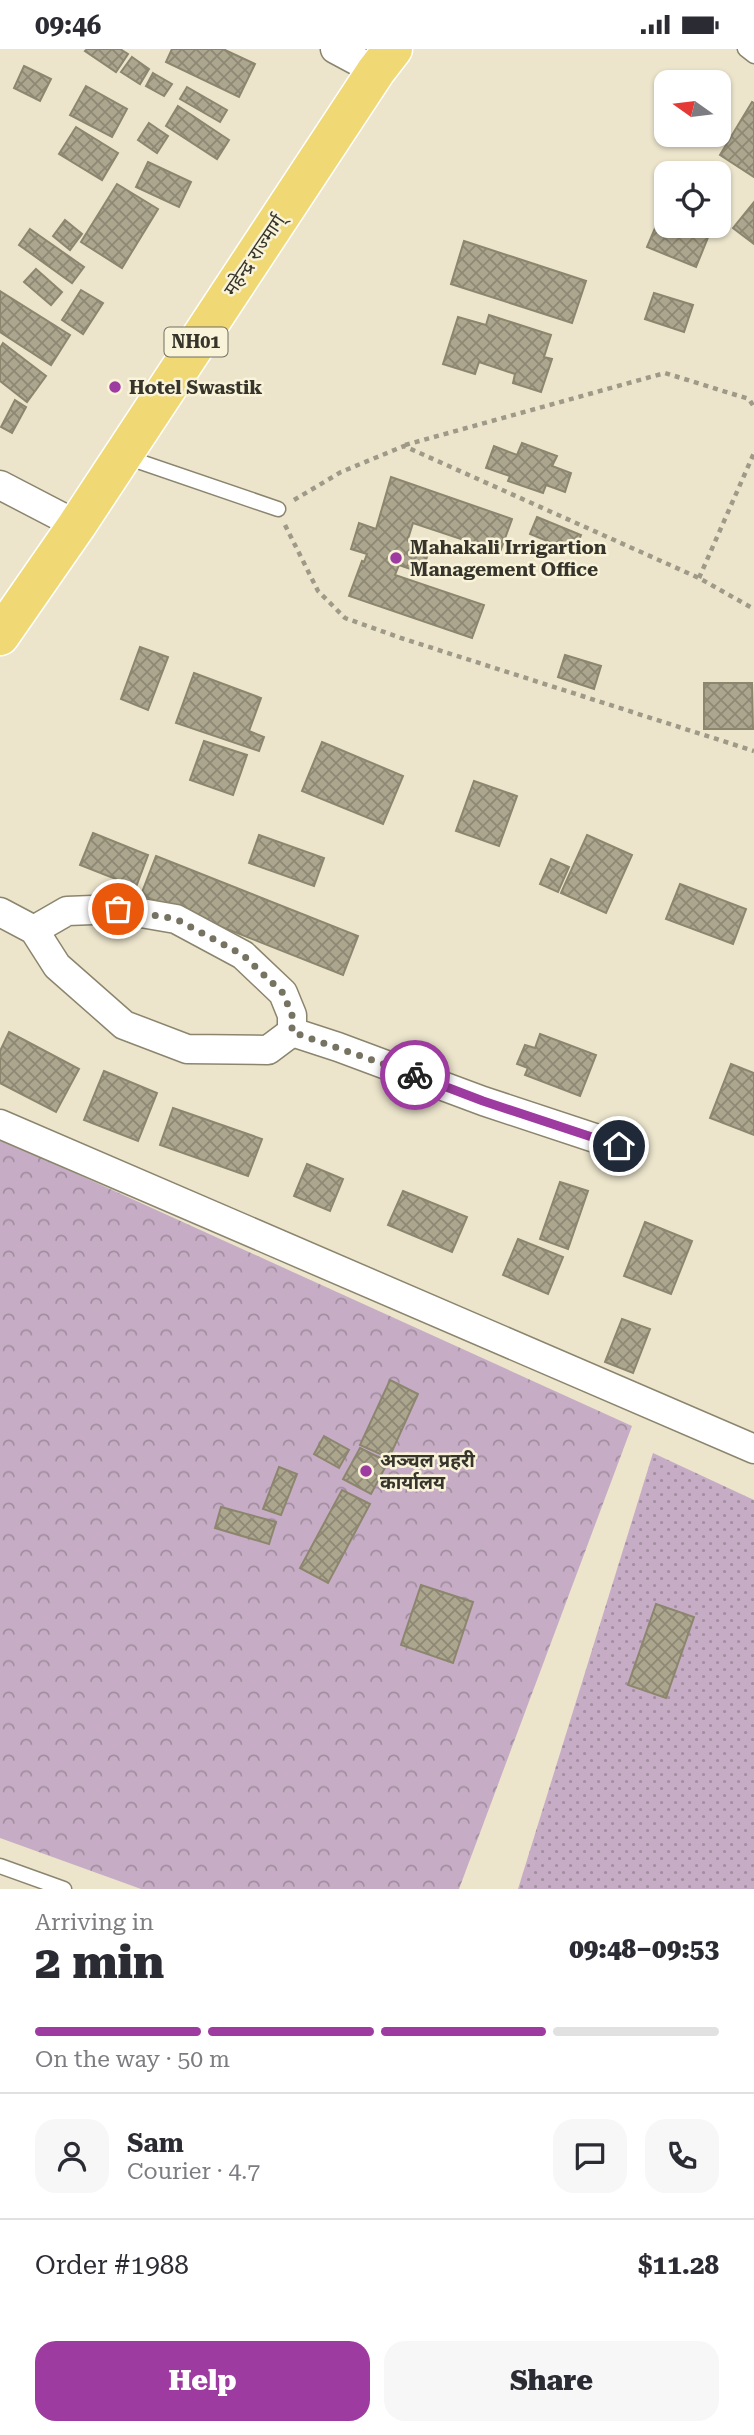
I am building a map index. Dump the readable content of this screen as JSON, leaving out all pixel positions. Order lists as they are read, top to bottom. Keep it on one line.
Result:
{"streets":{"highway":["महेन्द्र राज्मार्ग्","NH01"]},"places":["Hotel Swastik","Mahakali Irrigartion Management Office","अञ्चल प्रहरी कार्यालय"],"north":"left","page":{"status":"09:46","heading":["2 min","Arriving in","09:48–09:53"],"panel":["Sam","Courier · 4.7","Order #1988","$11.28"],"bar":"On the way · 50 m","buttons":["Help","Share"]}}
